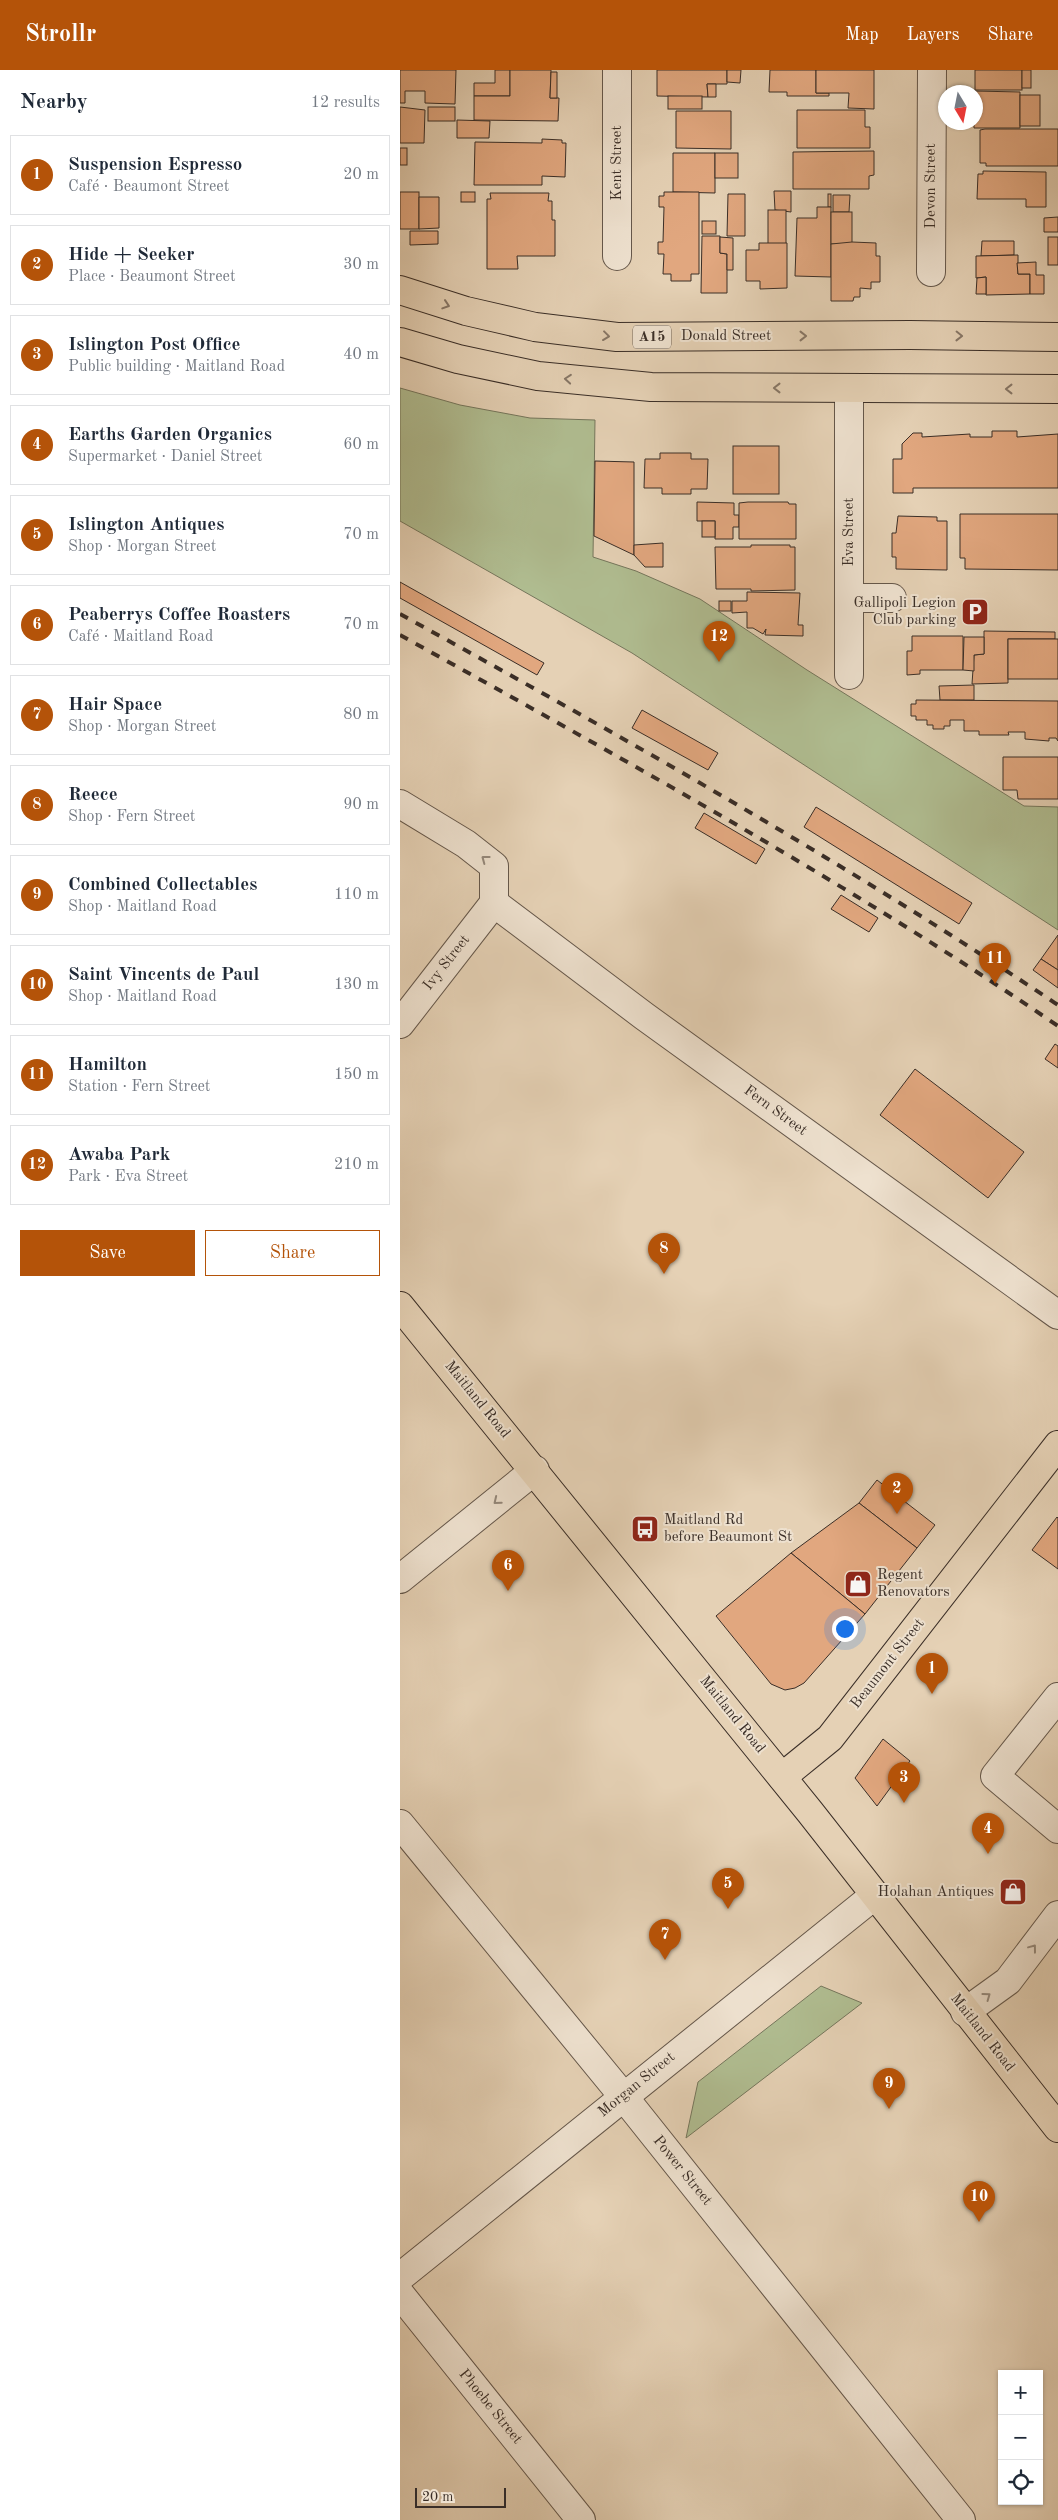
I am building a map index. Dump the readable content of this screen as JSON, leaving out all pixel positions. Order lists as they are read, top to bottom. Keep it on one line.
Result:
{"streets":{"main road":["Donald Street","A15","Maitland Road","Beaumont Street"],"street":["Kent Street","Devon Street","Eva Street","Ivy Street","Fern Street","Morgan Street","Power Street","Phoebe Street"]},"crossings":[["Ivy Street","Fern Street"],["Maitland Road","Beaumont Street"],["Maitland Road","Morgan Street"],["Morgan Street","Power Street"]],"places":{"parking":["Gallipoli Legion Club parking"],"bus stop":["Maitland Rd before Beaumont St"],"shop":["Regent Renovators","Holahan Antiques"]},"scale_bar":"20 m","north":"bottom","page":{"header":"Strollr","nav":["Map","Layers","Share"],"heading":["Nearby","12 results"],"list":[{"mark":"1","name":"Suspension Espresso","note":"Café · Beaumont Street","value":"20 m"},{"mark":"2","name":"Hide + Seeker","note":"Place · Beaumont Street","value":"30 m"},{"mark":"3","name":"Islington Post Office","note":"Public building · Maitland Road","value":"40 m"},{"mark":"4","name":"Earths Garden Organics","note":"Supermarket · Daniel Street","value":"60 m"},{"mark":"5","name":"Islington Antiques","note":"Shop · Morgan Street","value":"70 m"},{"mark":"6","name":"Peaberrys Coffee Roasters","note":"Café · Maitland Road","value":"70 m"},{"mark":"7","name":"Hair Space","note":"Shop · Morgan Street","value":"80 m"},{"mark":"8","name":"Reece","note":"Shop · Fern Street","value":"90 m"},{"mark":"9","name":"Combined Collectables","note":"Shop · Maitland Road","value":"110 m"},{"mark":"10","name":"Saint Vincents de Paul","note":"Shop · Maitland Road","value":"130 m"},{"mark":"11","name":"Hamilton","note":"Station · Fern Street","value":"150 m"},{"mark":"12","name":"Awaba Park","note":"Park · Eva Street","value":"210 m"}],"pins":["12","11","8","2","6","1","3","4","5","7","9","10"],"buttons":["Save","Share"],"map_buttons":["+","−"],"scale":"20 m"}}
